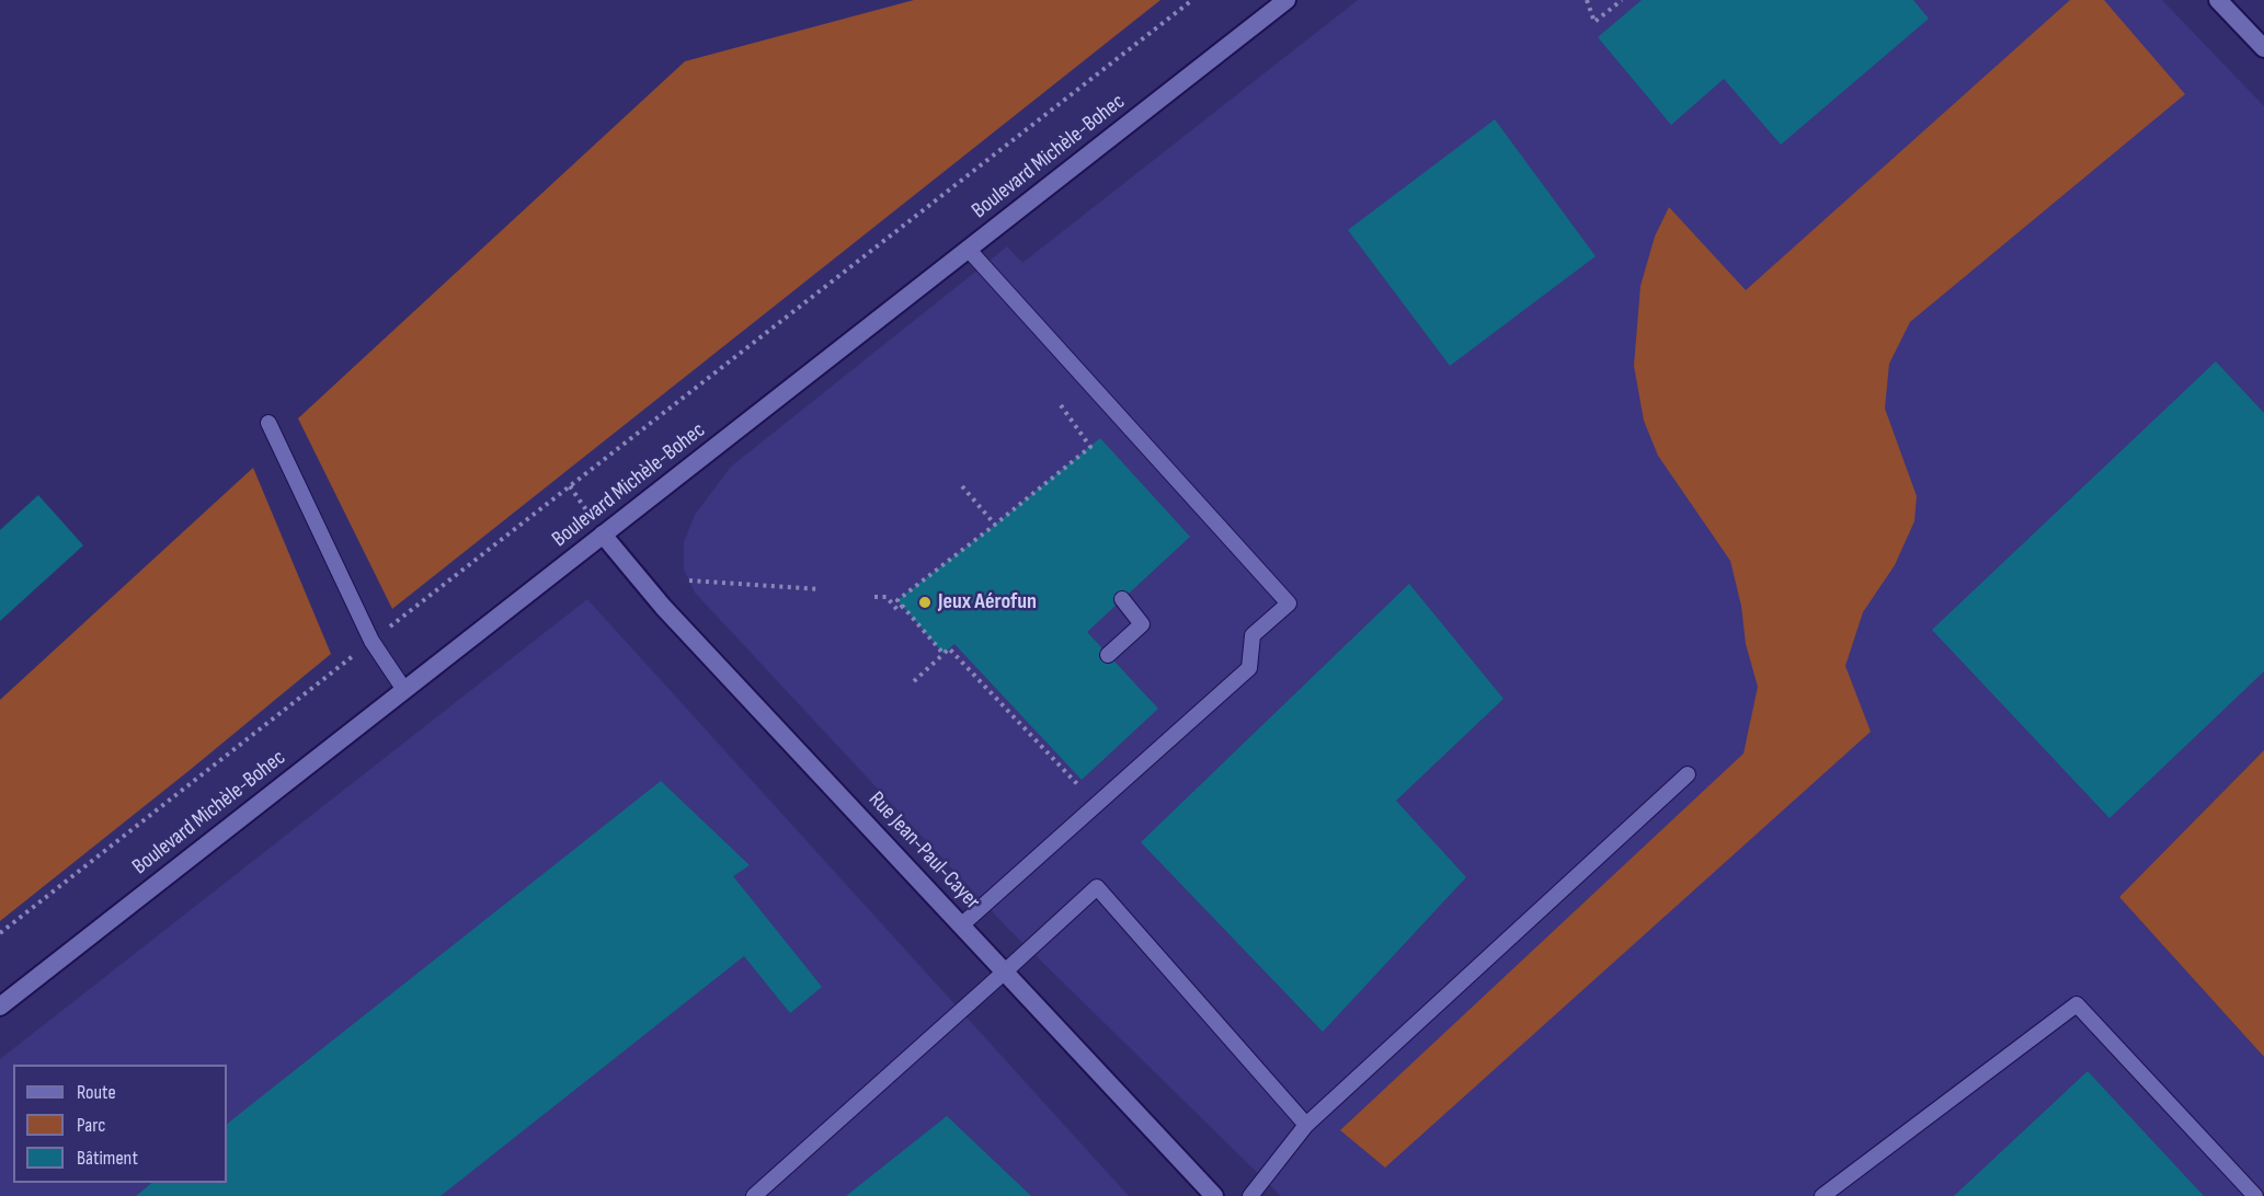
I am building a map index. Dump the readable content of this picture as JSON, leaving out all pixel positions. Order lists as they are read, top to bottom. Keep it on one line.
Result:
{"streets":{"street":["Boulevard Michèle-Bohec","Rue Jean-Paul-Cayer"]},"crossings":[["Boulevard Michèle-Bohec","Rue Jean-Paul-Cayer"]],"places":["Jeux Aérofun"],"legend":["Route","Parc","Bâtiment"]}
